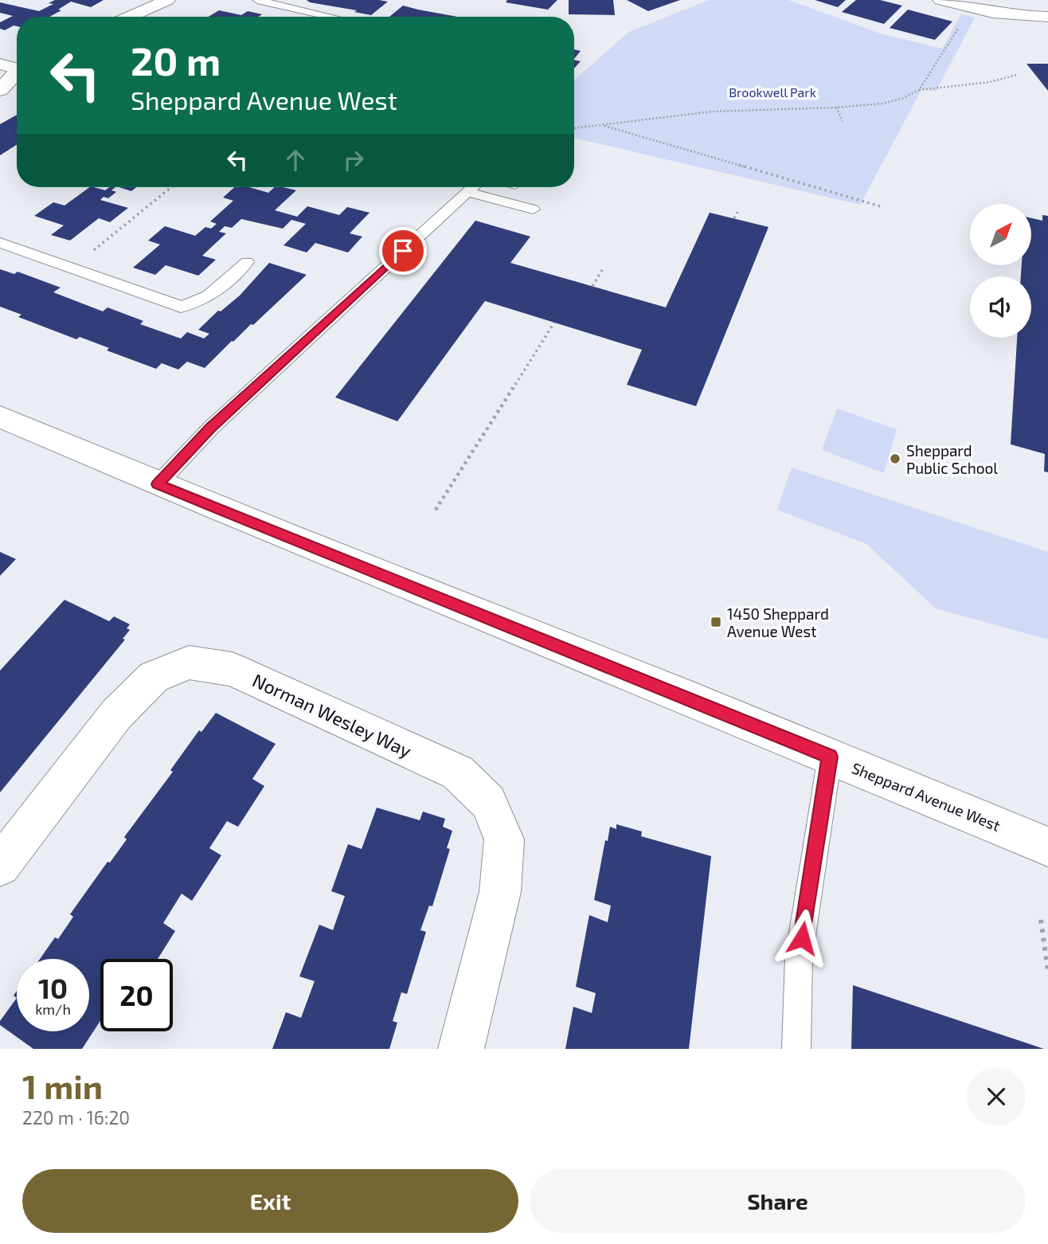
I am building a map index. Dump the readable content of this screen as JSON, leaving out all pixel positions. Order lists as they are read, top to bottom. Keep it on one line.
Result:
{"streets":{"street":["Norman Wesley Way","Sheppard Avenue West"]},"parks":["Brookwell Park"],"places":{"other":["Sheppard Public School"],"transit":["1450 Sheppard Avenue West"]},"north":"top right","page":{"turn":["20 m","Sheppard Avenue West"],"speed":"10 km/h","limit":"20","heading":["1 min","220 m · 16:20"],"buttons":["Exit","Share"]}}
